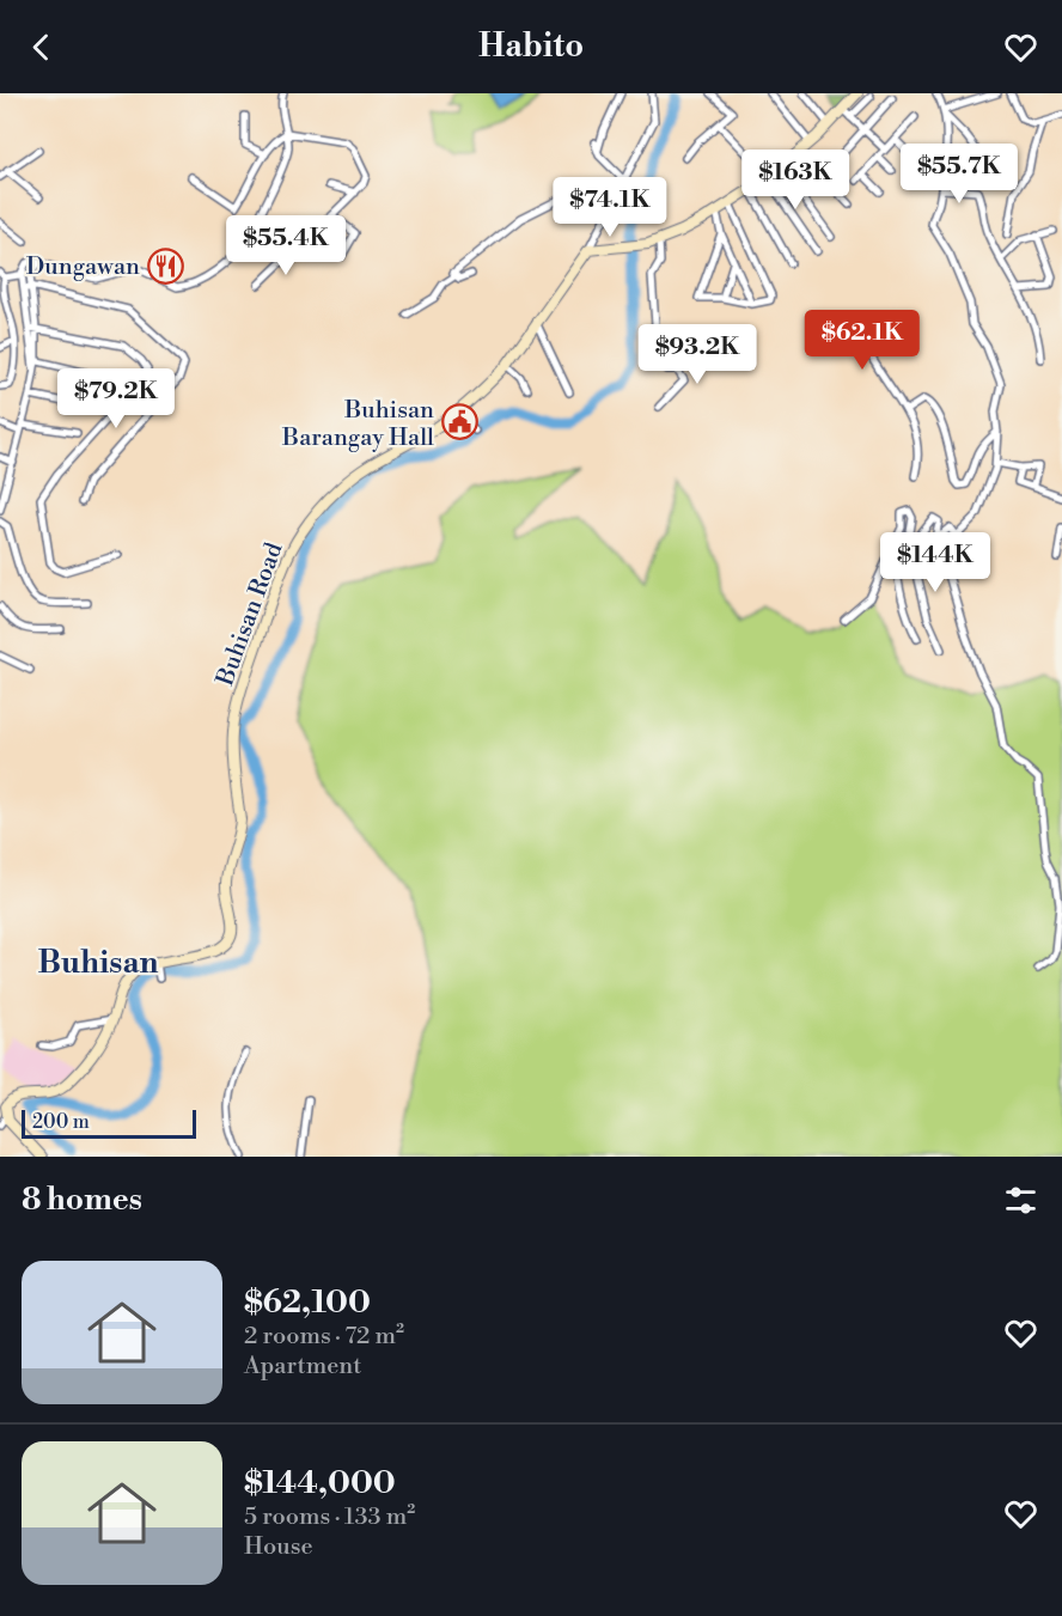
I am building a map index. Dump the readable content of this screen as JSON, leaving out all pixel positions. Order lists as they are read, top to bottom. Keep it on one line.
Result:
{"streets":{"street":["Buhisan Road"]},"districts":["Buhisan"],"places":{"restaurant":["Dungawan"],"public building":["Buhisan Barangay Hall"]},"scale_bar":"200 m","page":{"header":"Habito","price":["$55.7K","$163K","$74.1K","$55.4K","$62.1K","$93.2K","$79.2K","$144K"],"scale":"200 m","heading":"8 homes","list":[{"name":"$62,100","note":"2 rooms · 72 m² · Apartment"},{"name":"$144,000","note":"5 rooms · 133 m² · House"}]}}
